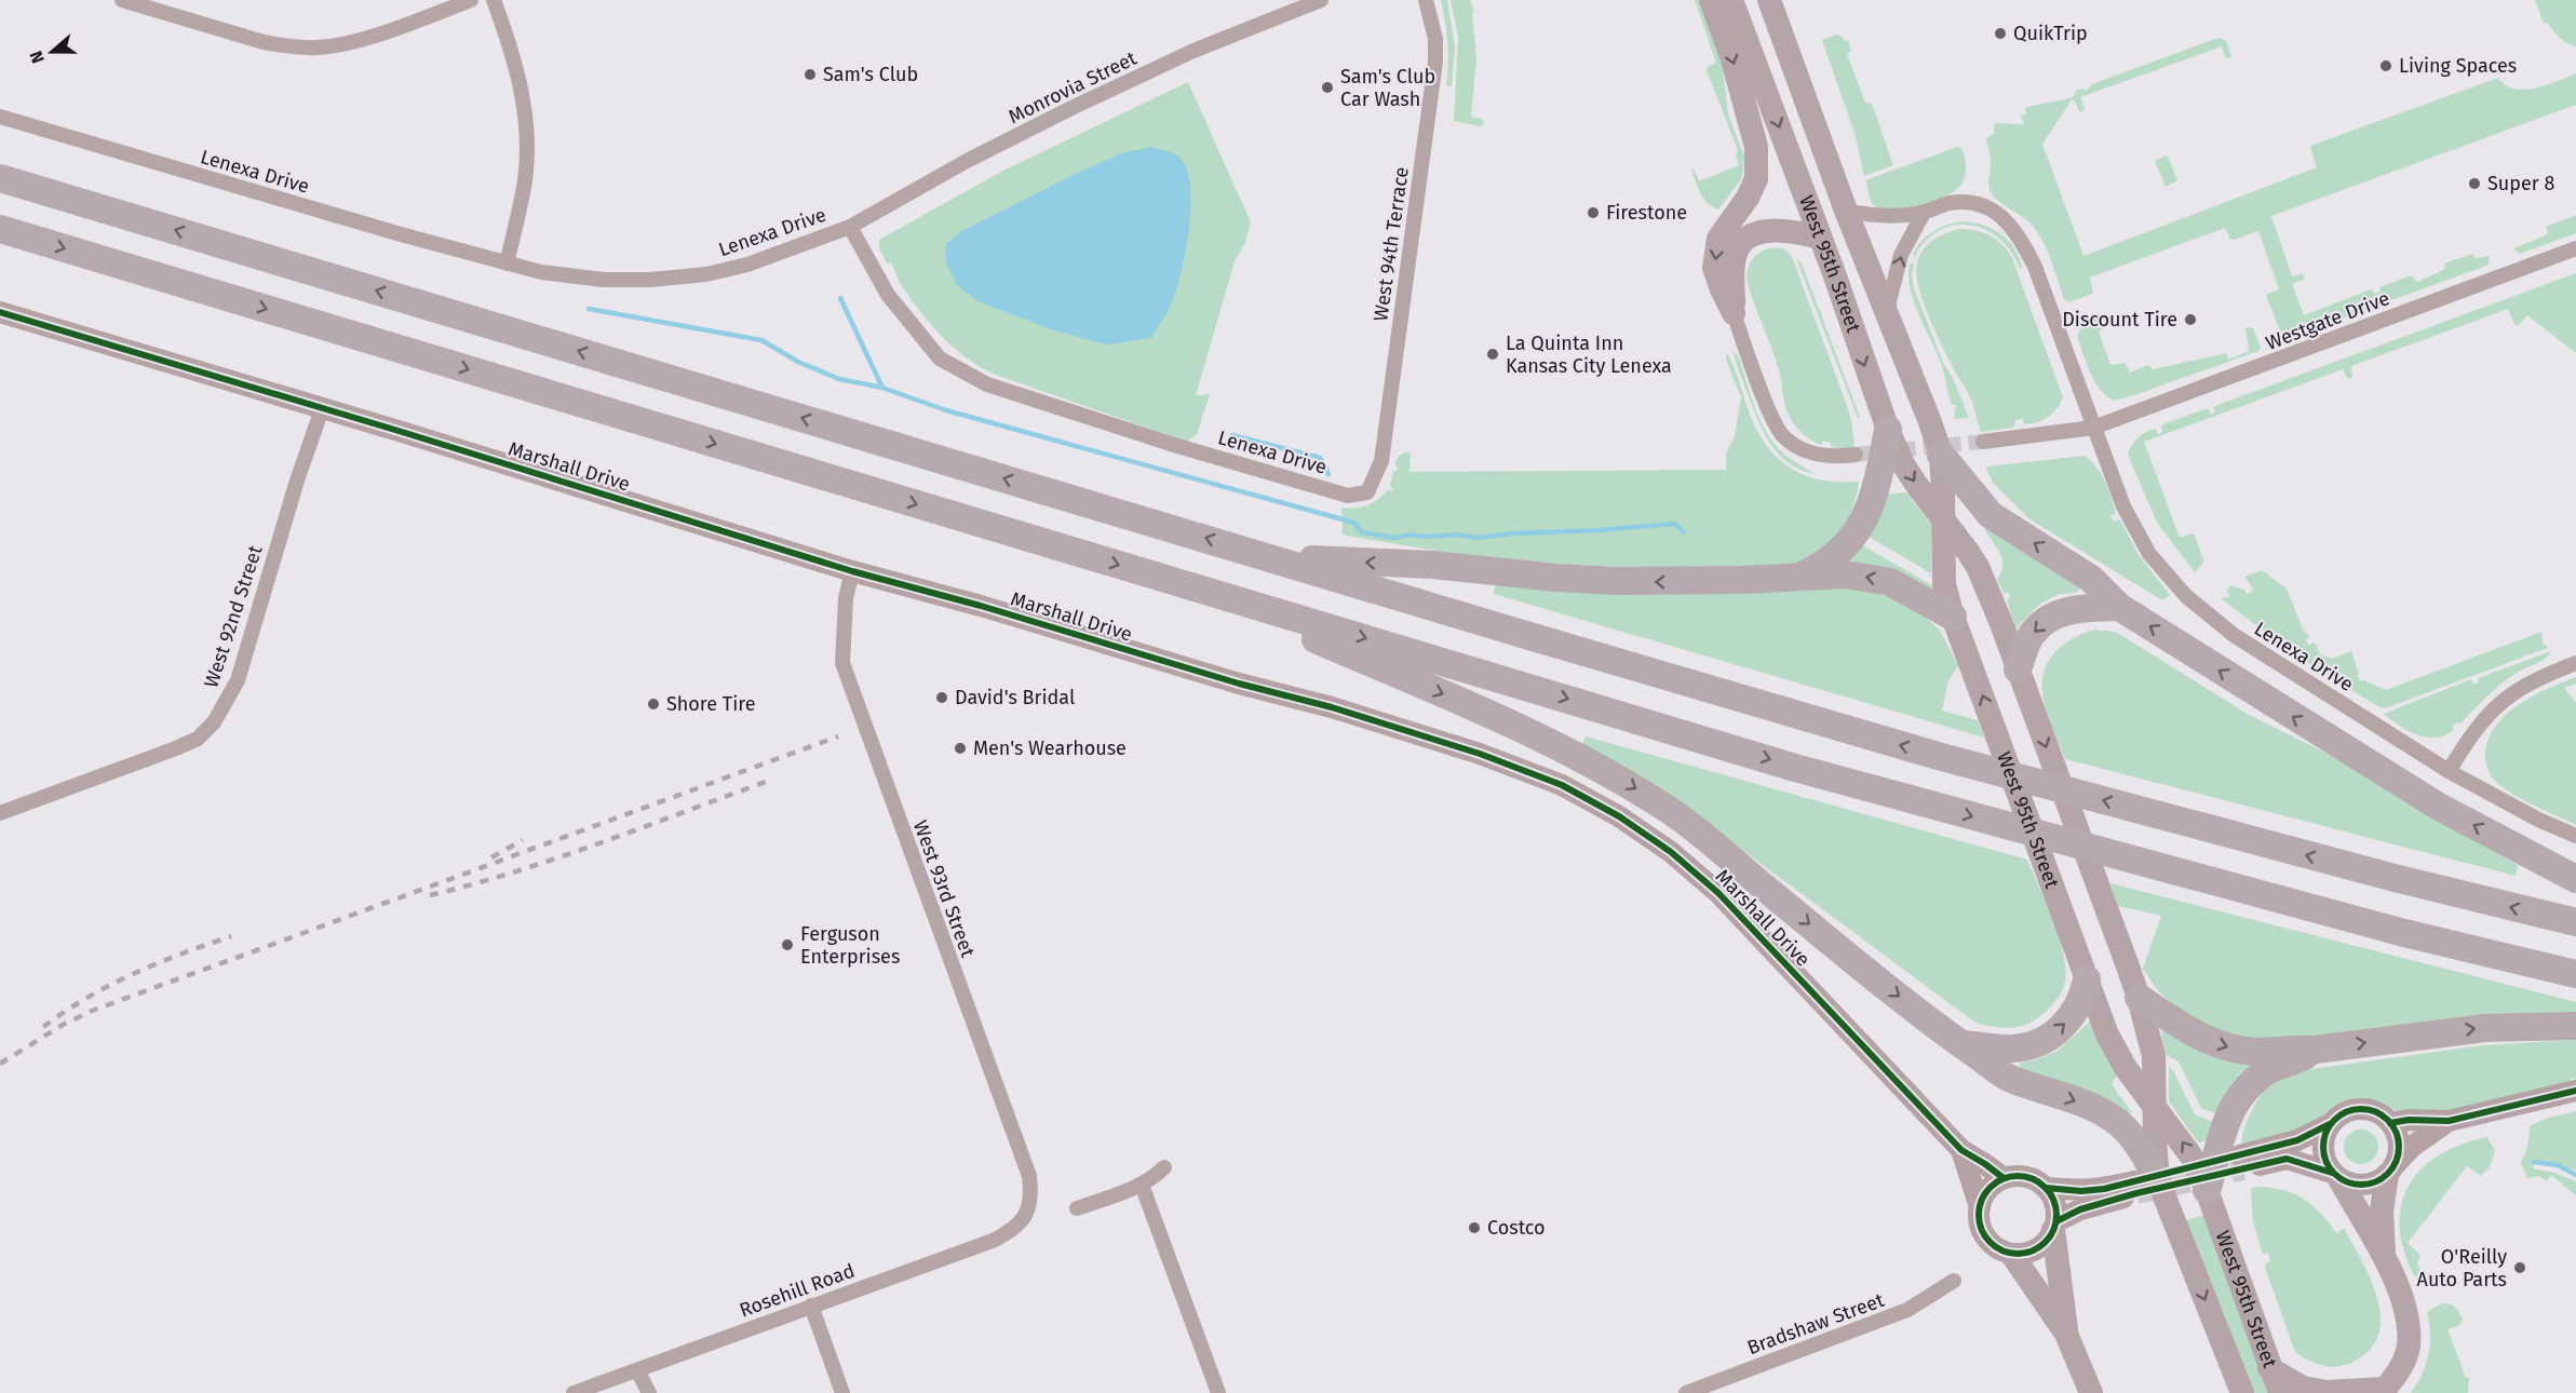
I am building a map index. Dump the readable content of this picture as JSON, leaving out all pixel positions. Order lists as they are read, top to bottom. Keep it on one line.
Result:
{"streets":{"main road":["West 95th Street"],"street":["Monrovia Street","Lenexa Drive","West 94th Terrace","Westgate Drive","Marshall Drive","West 92nd Street","West 93rd Street","Rosehill Road","Bradshaw Street"]},"crossings":[["Monrovia Street","Lenexa Drive"],["Lenexa Drive","West 94th Terrace"],["Lenexa Drive","West 95th Street"],["Lenexa Drive","Westgate Drive"],["Marshall Drive","West 92nd Street"],["Marshall Drive","West 93rd Street"],["West 93rd Street","Rosehill Road"]],"places":["QuikTrip","Living Spaces","Sam's Club","Sam's Club Car Wash","Super 8","Firestone","Discount Tire","La Quinta Inn Kansas City Lenexa","David's Bridal","Shore Tire","Men's Wearhouse","Ferguson Enterprises","Costco","O'Reilly Auto Parts"],"north":"left"}
